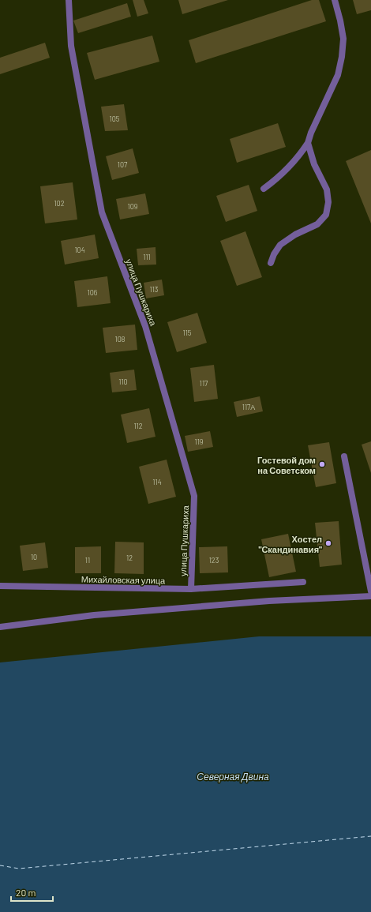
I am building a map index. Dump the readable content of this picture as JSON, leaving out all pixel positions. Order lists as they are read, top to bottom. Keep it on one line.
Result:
{"streets":{"street":["улица Пушкариха","Михайловская улица"]},"crossings":[["улица Пушкариха","Михайловская улица"]],"water":["Северная Двина"],"places":["Гостевой дом на Советском","Хостел \"Скандинавия\""],"house_numbers":["105","107","102","109","104","111","113","106","115","108","110","117","117А","112","119","114","10","12","11","123"],"scale_bar":"20 m"}
